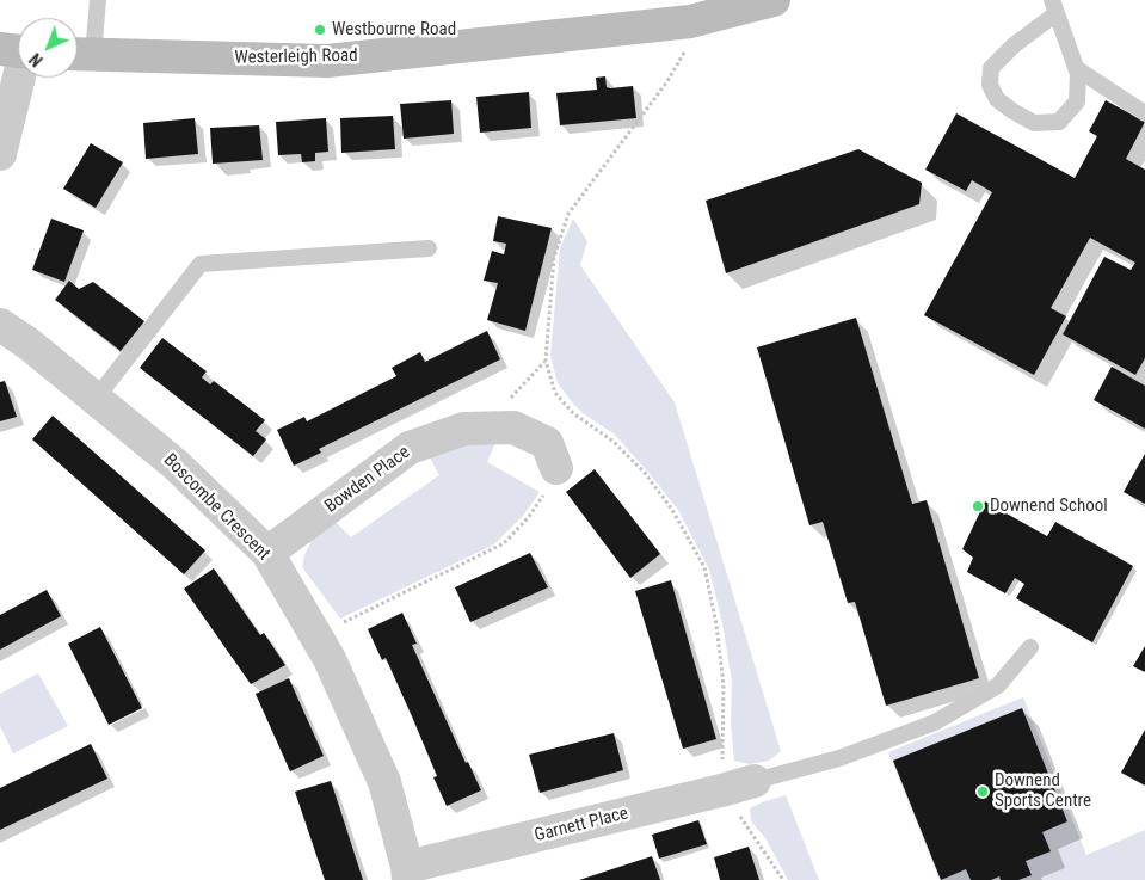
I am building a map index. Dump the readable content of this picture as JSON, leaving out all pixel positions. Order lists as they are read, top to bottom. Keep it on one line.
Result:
{"streets":{"street":["Westerleigh Road","Bowden Place","Boscombe Crescent","Garnett Place"]},"crossings":[["Bowden Place","Boscombe Crescent"],["Boscombe Crescent","Garnett Place"]],"places":["Westbourne Road","Downend School","Downend Sports Centre"],"north":"bottom left"}
